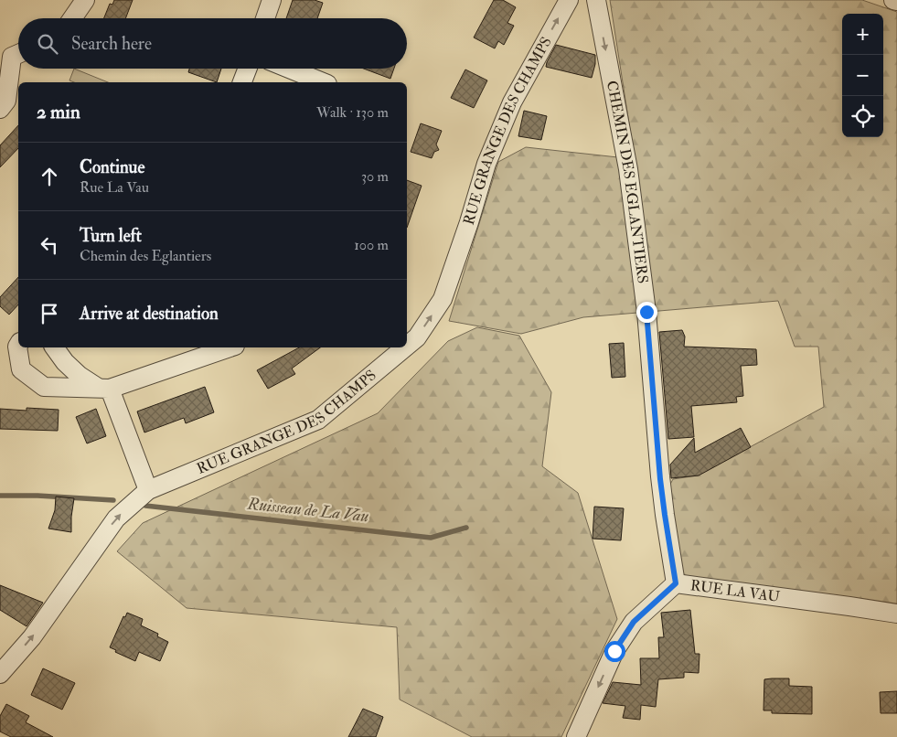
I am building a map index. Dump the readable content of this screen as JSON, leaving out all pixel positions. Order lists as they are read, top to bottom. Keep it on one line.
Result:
{"streets":{"street":["RUE GRANGE DES CHAMPS","CHEMIN DES EGLANTIERS","RUE LA VAU"]},"crossings":[["CHEMIN DES EGLANTIERS","RUE LA VAU"]],"one_way":["RUE GRANGE DES CHAMPS","CHEMIN DES EGLANTIERS","RUE LA VAU"],"water":["Ruisseau de La Vau"],"page":{"map_buttons":["+","−"],"search":"Search here","heading":["2 min","Walk · 130 m"],"list":[["Continue","Rue La Vau","30 m"],["Turn left","Chemin des Eglantiers","100 m"],"Arrive at destination"]}}
